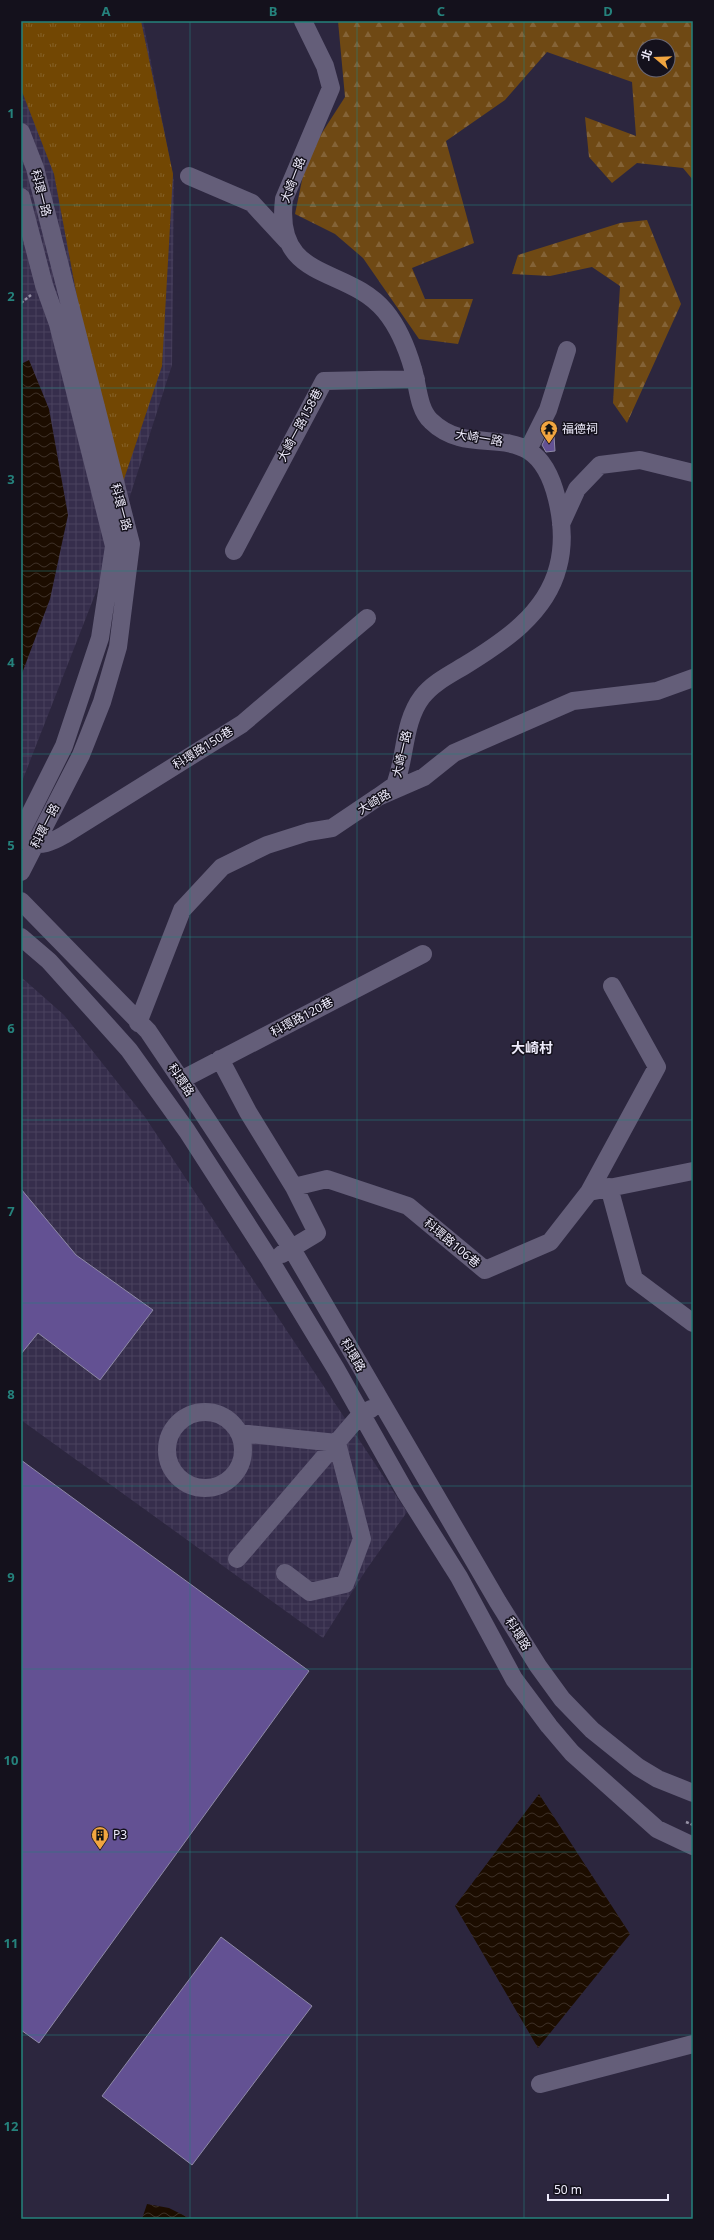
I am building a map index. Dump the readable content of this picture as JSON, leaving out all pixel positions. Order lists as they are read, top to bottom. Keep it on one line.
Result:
{"streets":{"street":["大崎一路","科環一路","大崎一路158巷","科環路150巷","大崎路","科環路120巷","科環路","科環路106巷"]},"crossings":[["大崎一路","大崎一路158巷"],["大崎一路","大崎路"],["科環一路","科環路150巷"],["大崎路","科環路"],["科環路120巷","科環路"]],"districts":["大崎村"],"places":{"temple":["福德祠"],"building":["P3"]},"scale_bar":"50 m","north":"left","grid":{"columns":["A","B","C","D"],"rows":["1","2","3","4","5","6","7","8","9","10","11","12"]}}
